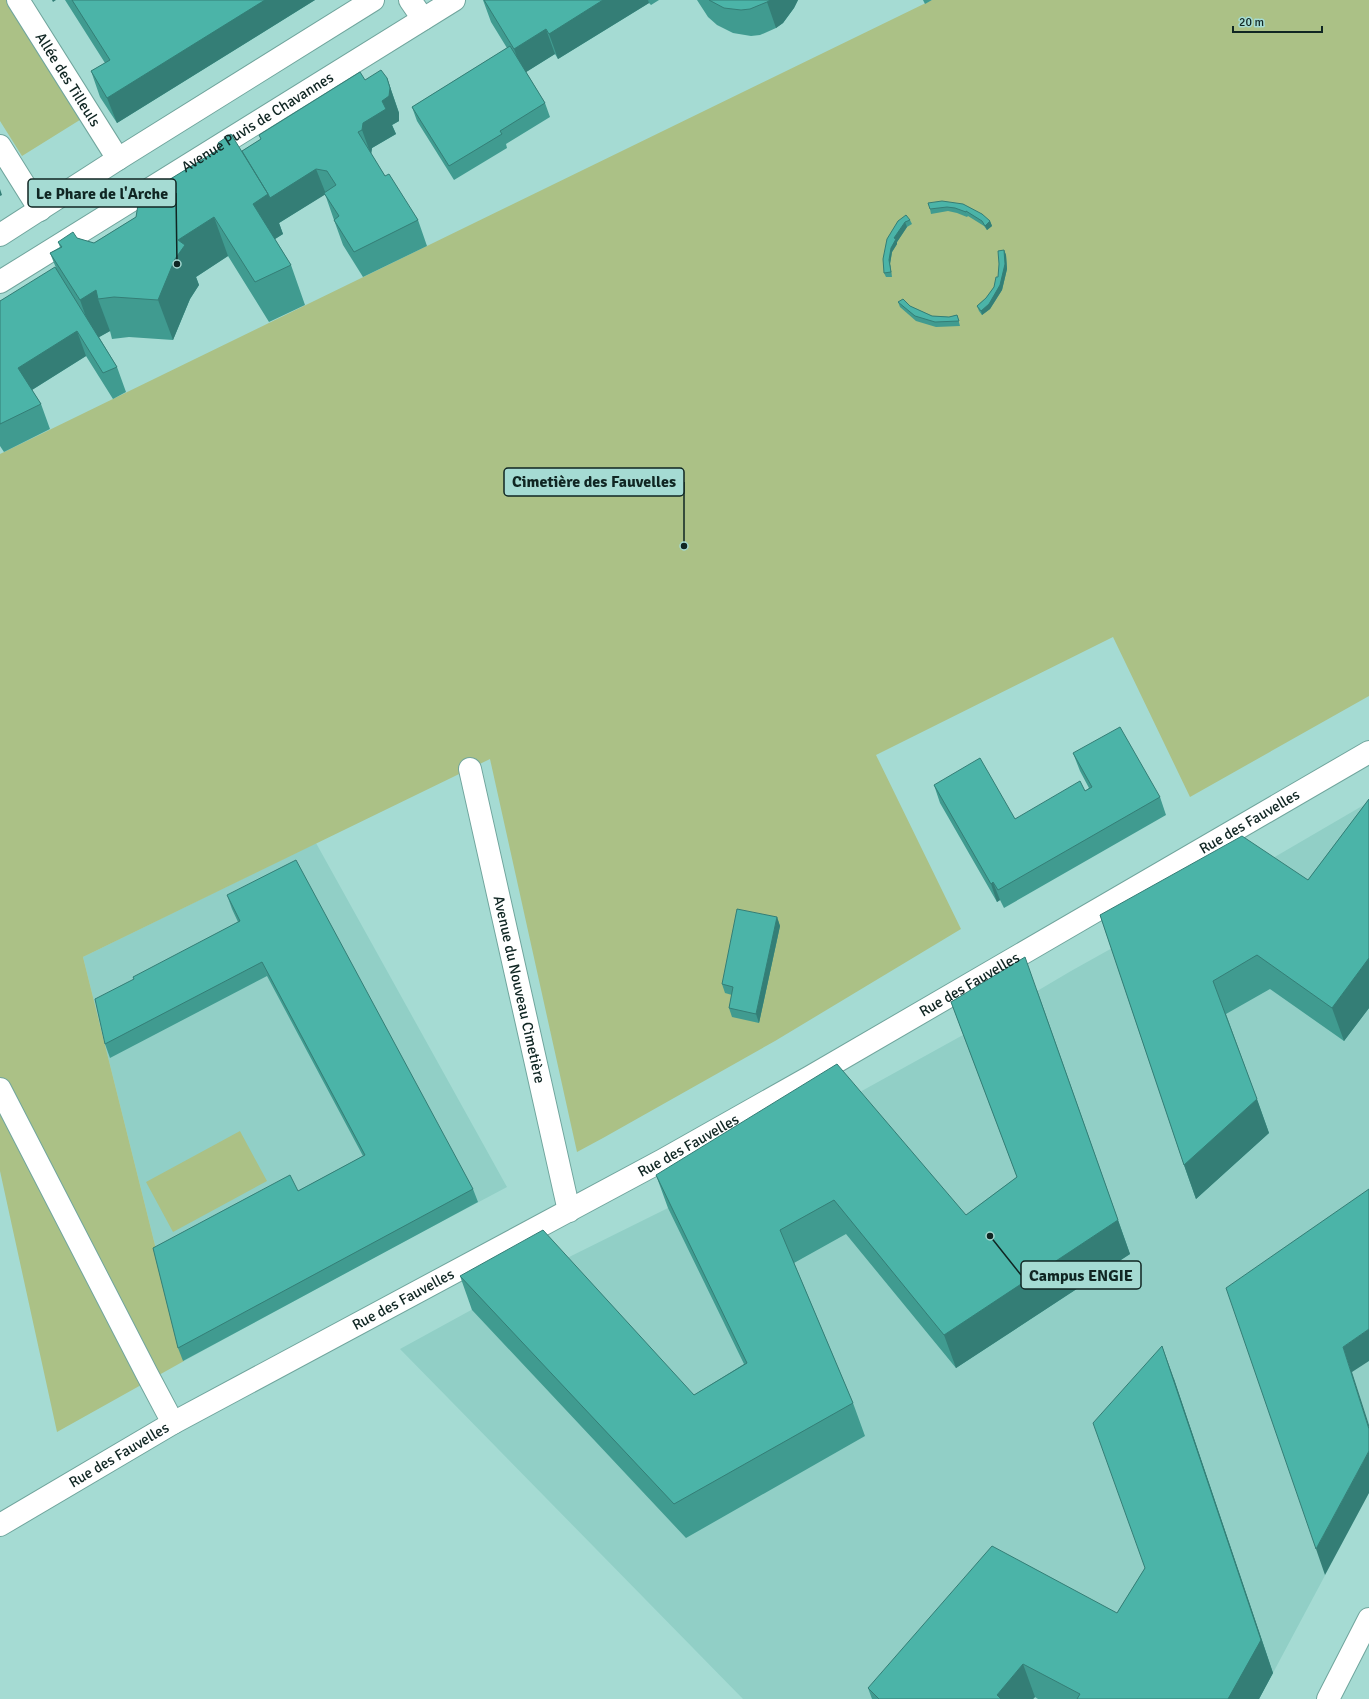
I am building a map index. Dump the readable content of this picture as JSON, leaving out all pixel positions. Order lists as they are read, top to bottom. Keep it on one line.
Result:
{"streets":{"street":["Allée des Tilleuls","Avenue Puvis de Chavannes","Rue des Fauvelles","Avenue du Nouveau Cimetière"]},"crossings":[["Rue des Fauvelles","Avenue du Nouveau Cimetière"]],"places":["Le Phare de l'Arche","Cimetière des Fauvelles","Campus ENGIE"],"scale_bar":"20 m"}
